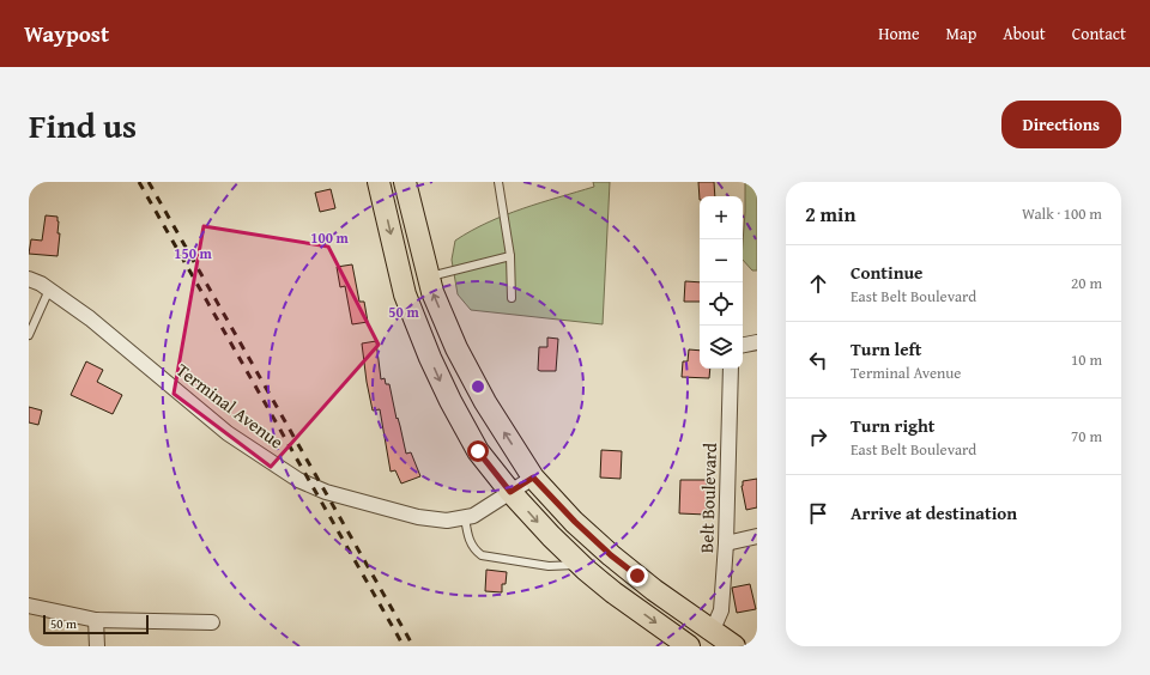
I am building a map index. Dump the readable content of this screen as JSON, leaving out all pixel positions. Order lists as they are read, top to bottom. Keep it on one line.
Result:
{"streets":{"street":["Terminal Avenue","Belt Boulevard"]},"scale_bar":"50 m","page":{"header":"Waypost","nav":["Home","Map","About","Contact"],"title":"Find us","buttons":"Directions","heading":["2 min","Walk · 100 m"],"map_buttons":["+","−"],"list":[["Continue","East Belt Boulevard","20 m"],["Turn left","Terminal Avenue","10 m"],["Turn right","East Belt Boulevard","70 m"],"Arrive at destination"],"scale":"50 m"},"rings":["100 m","150 m","50 m"]}
